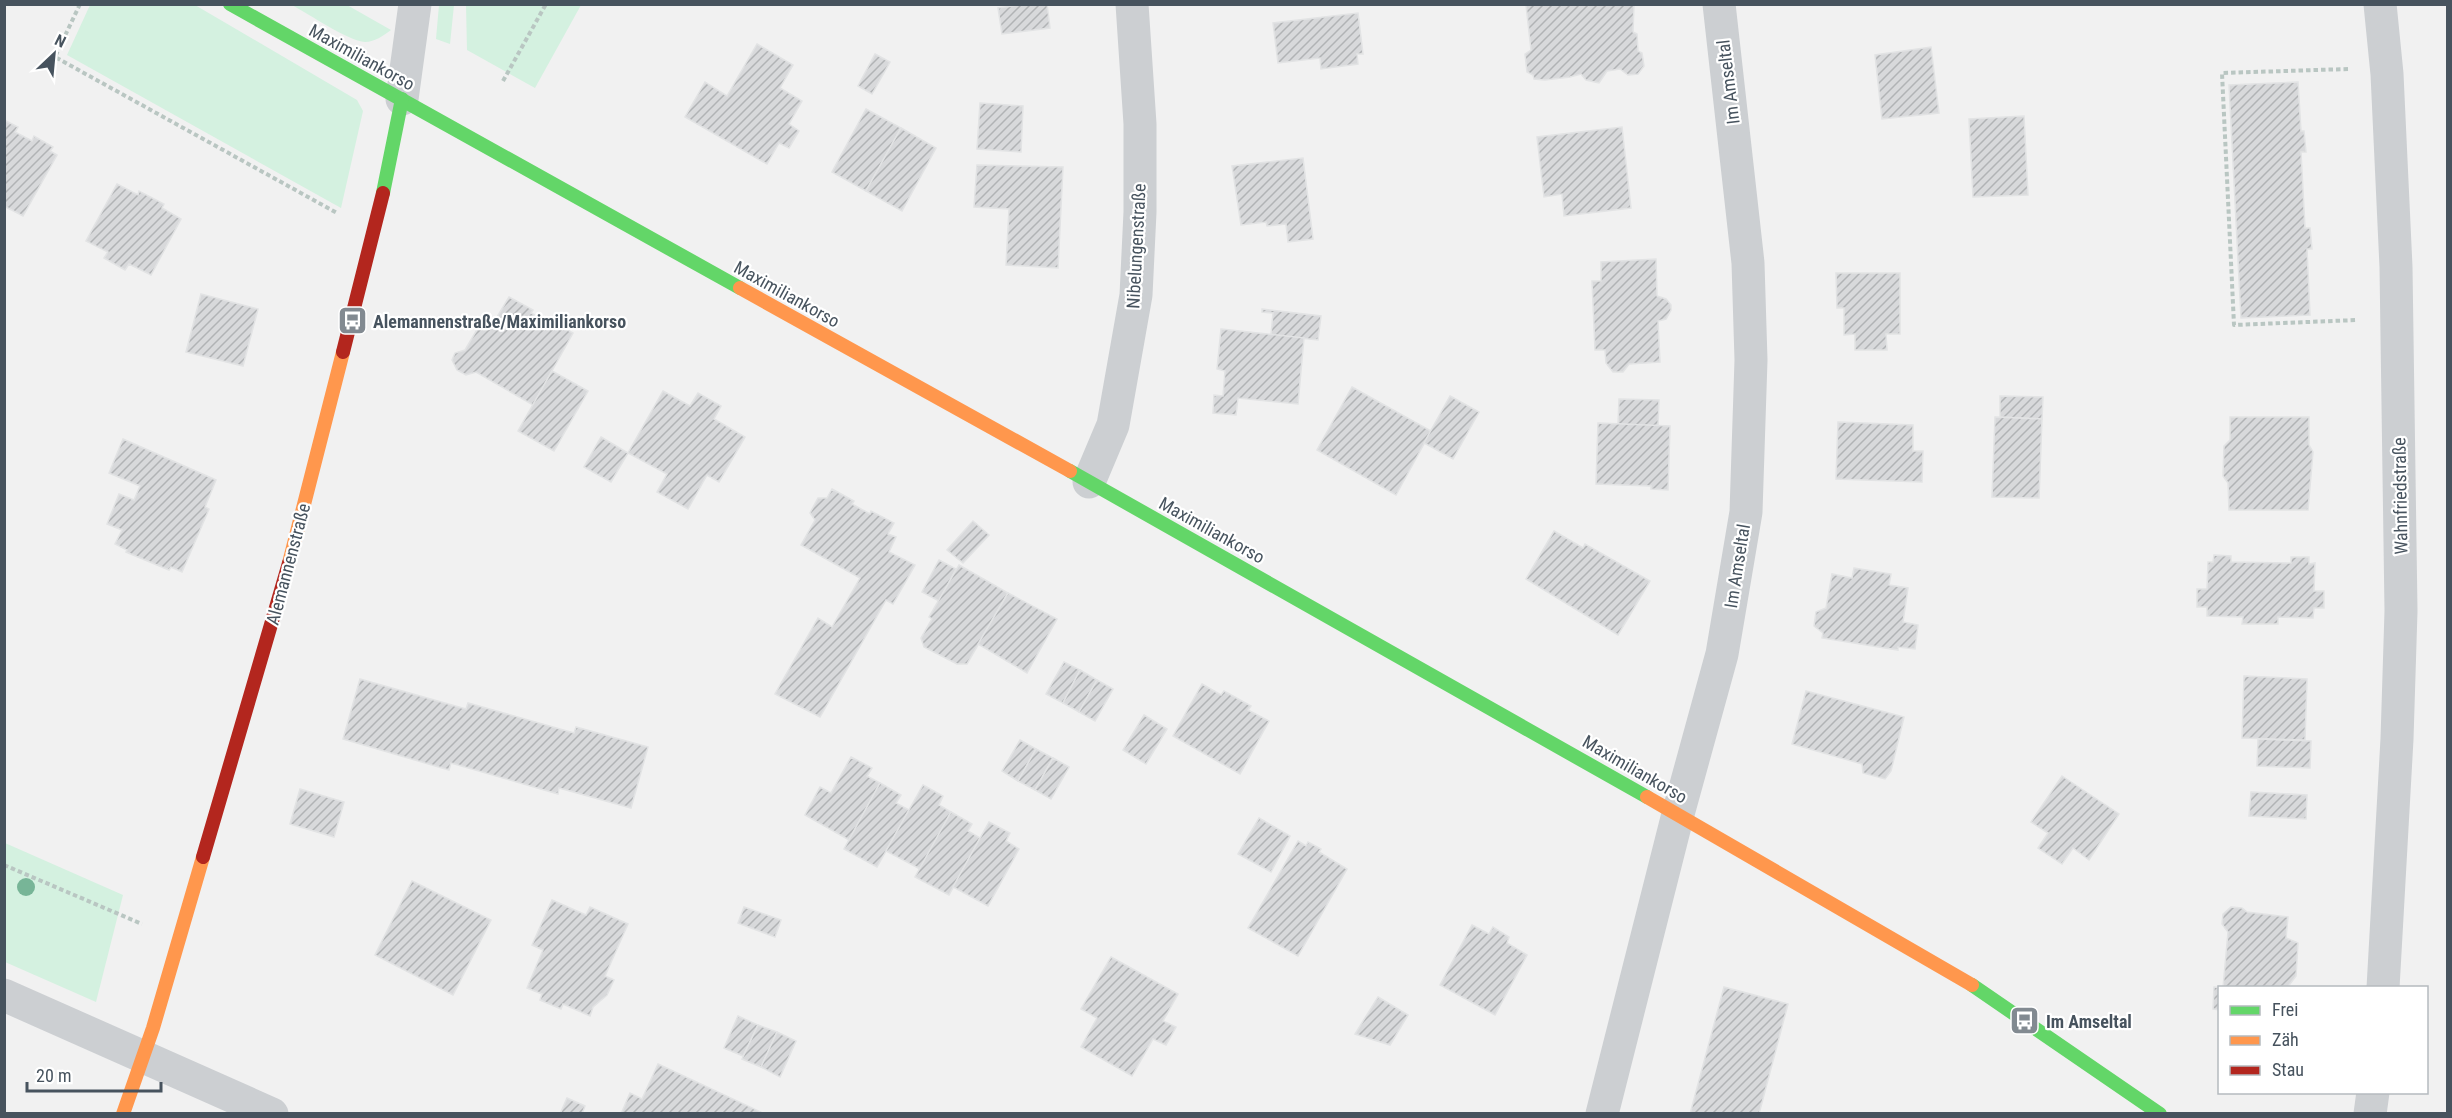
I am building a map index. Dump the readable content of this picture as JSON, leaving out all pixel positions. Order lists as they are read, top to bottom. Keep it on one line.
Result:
{"streets":{"street":["Maximiliankorso","Im Amseltal","Nibelungenstraße","Wahnfriedstraße","Alemannenstraße"]},"crossings":[["Maximiliankorso","Im Amseltal"],["Maximiliankorso","Nibelungenstraße"],["Maximiliankorso","Alemannenstraße"]],"places":{"bus stop":["Alemannenstraße/Maximiliankorso","Im Amseltal"]},"legend":["Frei","Zäh","Stau"],"scale_bar":"20 m","north":"top right"}
